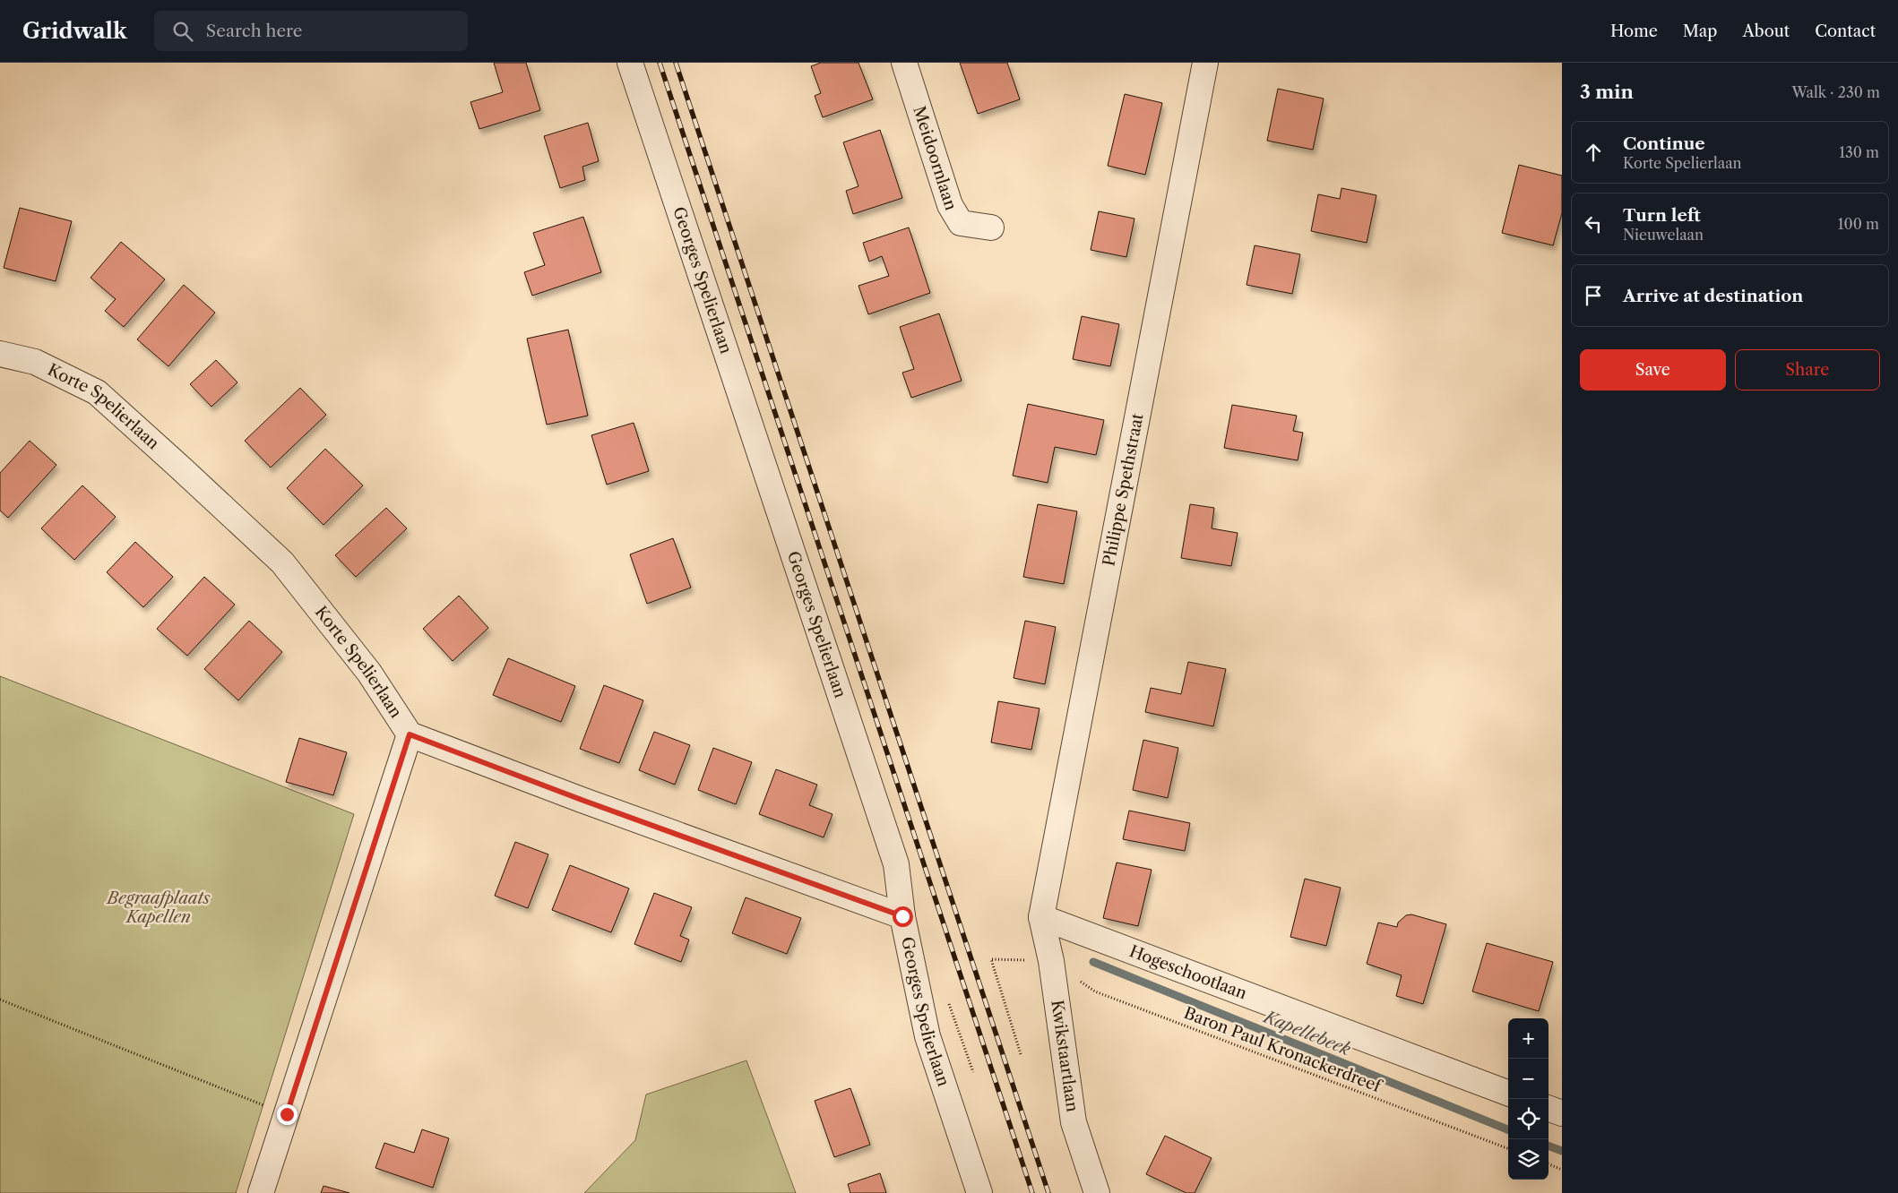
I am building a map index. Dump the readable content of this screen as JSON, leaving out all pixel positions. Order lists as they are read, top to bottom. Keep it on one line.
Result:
{"streets":{"street":["Meidoornlaan","Georges Spelierlaan","Korte Spelierlaan","Philippe Spethstraat","Hogeschootlaan","Kwikstaartlaan"],"path":["Baron Paul Kronackerdreef"]},"crossings":[["Georges Spelierlaan","Korte Spelierlaan"],["Philippe Spethstraat","Hogeschootlaan"],["Philippe Spethstraat","Kwikstaartlaan"],["Hogeschootlaan","Kwikstaartlaan"],["Baron Paul Kronackerdreef","Kwikstaartlaan"]],"water":["Kapellebeek"],"parks":["Begraafplaats Kapellen"],"page":{"header":"Gridwalk","search":"Search here","nav":["Home","Map","About","Contact"],"heading":["3 min","Walk · 230 m"],"list":[["Continue","Korte Spelierlaan","130 m"],["Turn left","Nieuwelaan","100 m"],"Arrive at destination"],"buttons":["Save","Share"],"map_buttons":["+","−"]}}
